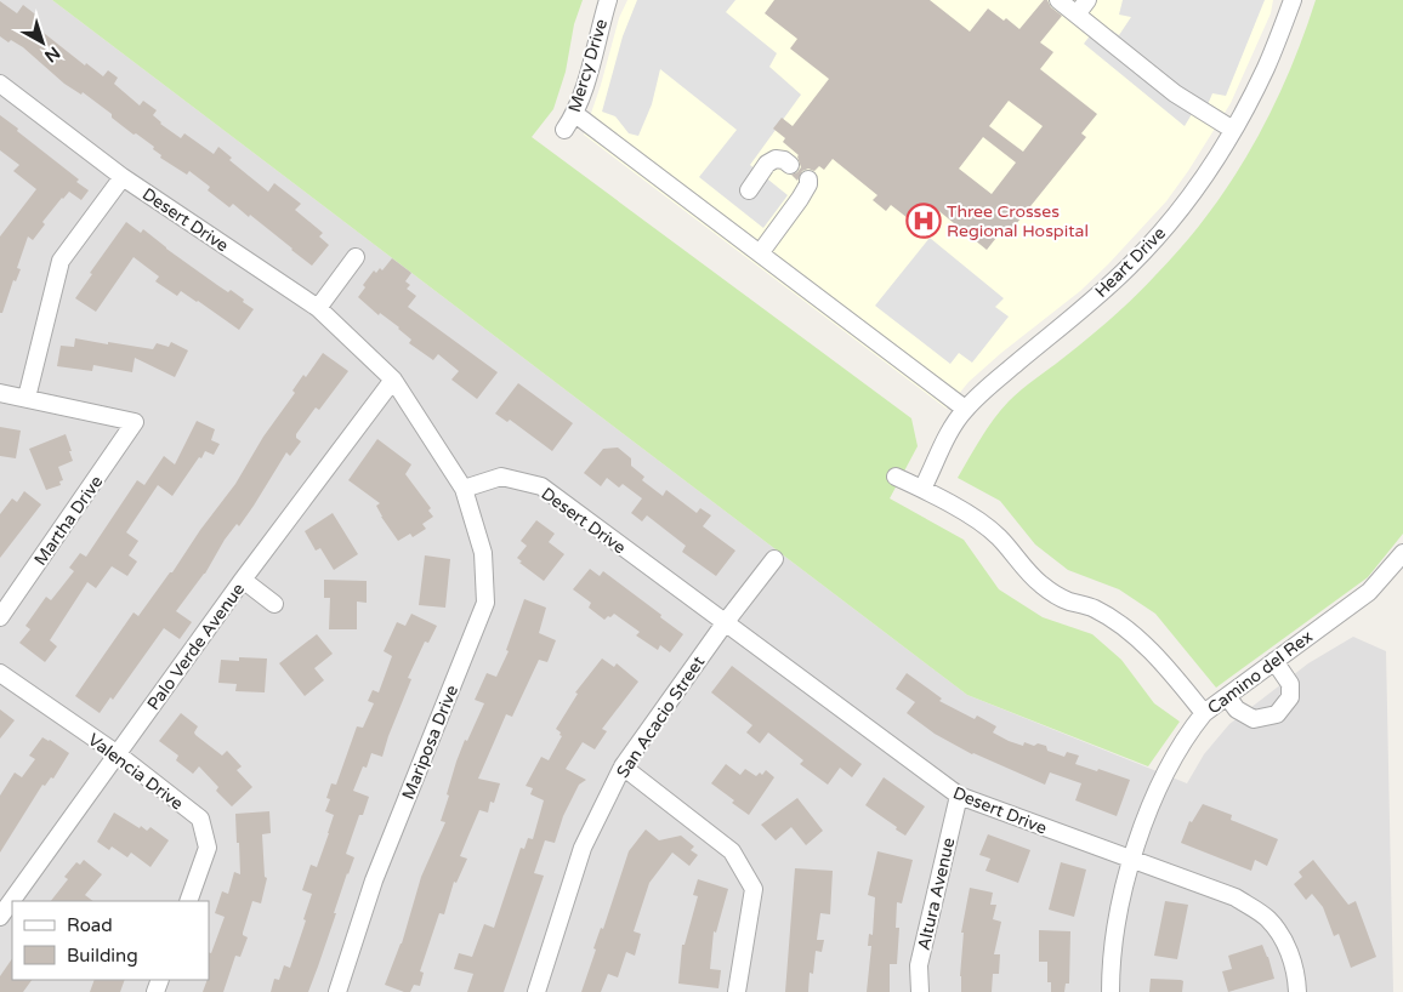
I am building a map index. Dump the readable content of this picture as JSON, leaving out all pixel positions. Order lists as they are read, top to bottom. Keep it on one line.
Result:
{"streets":{"street":["Mercy Drive","Desert Drive","Heart Drive","Martha Drive","Palo Verde Avenue","Camino del Rex","San Acacio Street","Mariposa Drive","Valencia Drive","Altura Avenue"]},"crossings":[["Desert Drive","Palo Verde Avenue"],["Desert Drive","Camino del Rex"],["Desert Drive","San Acacio Street"],["Desert Drive","Mariposa Drive"],["Desert Drive","Altura Avenue"],["Palo Verde Avenue","Valencia Drive"]],"places":{"hospital":["Three Crosses Regional Hospital"]},"legend":["Road","Building"],"north":"bottom right"}
